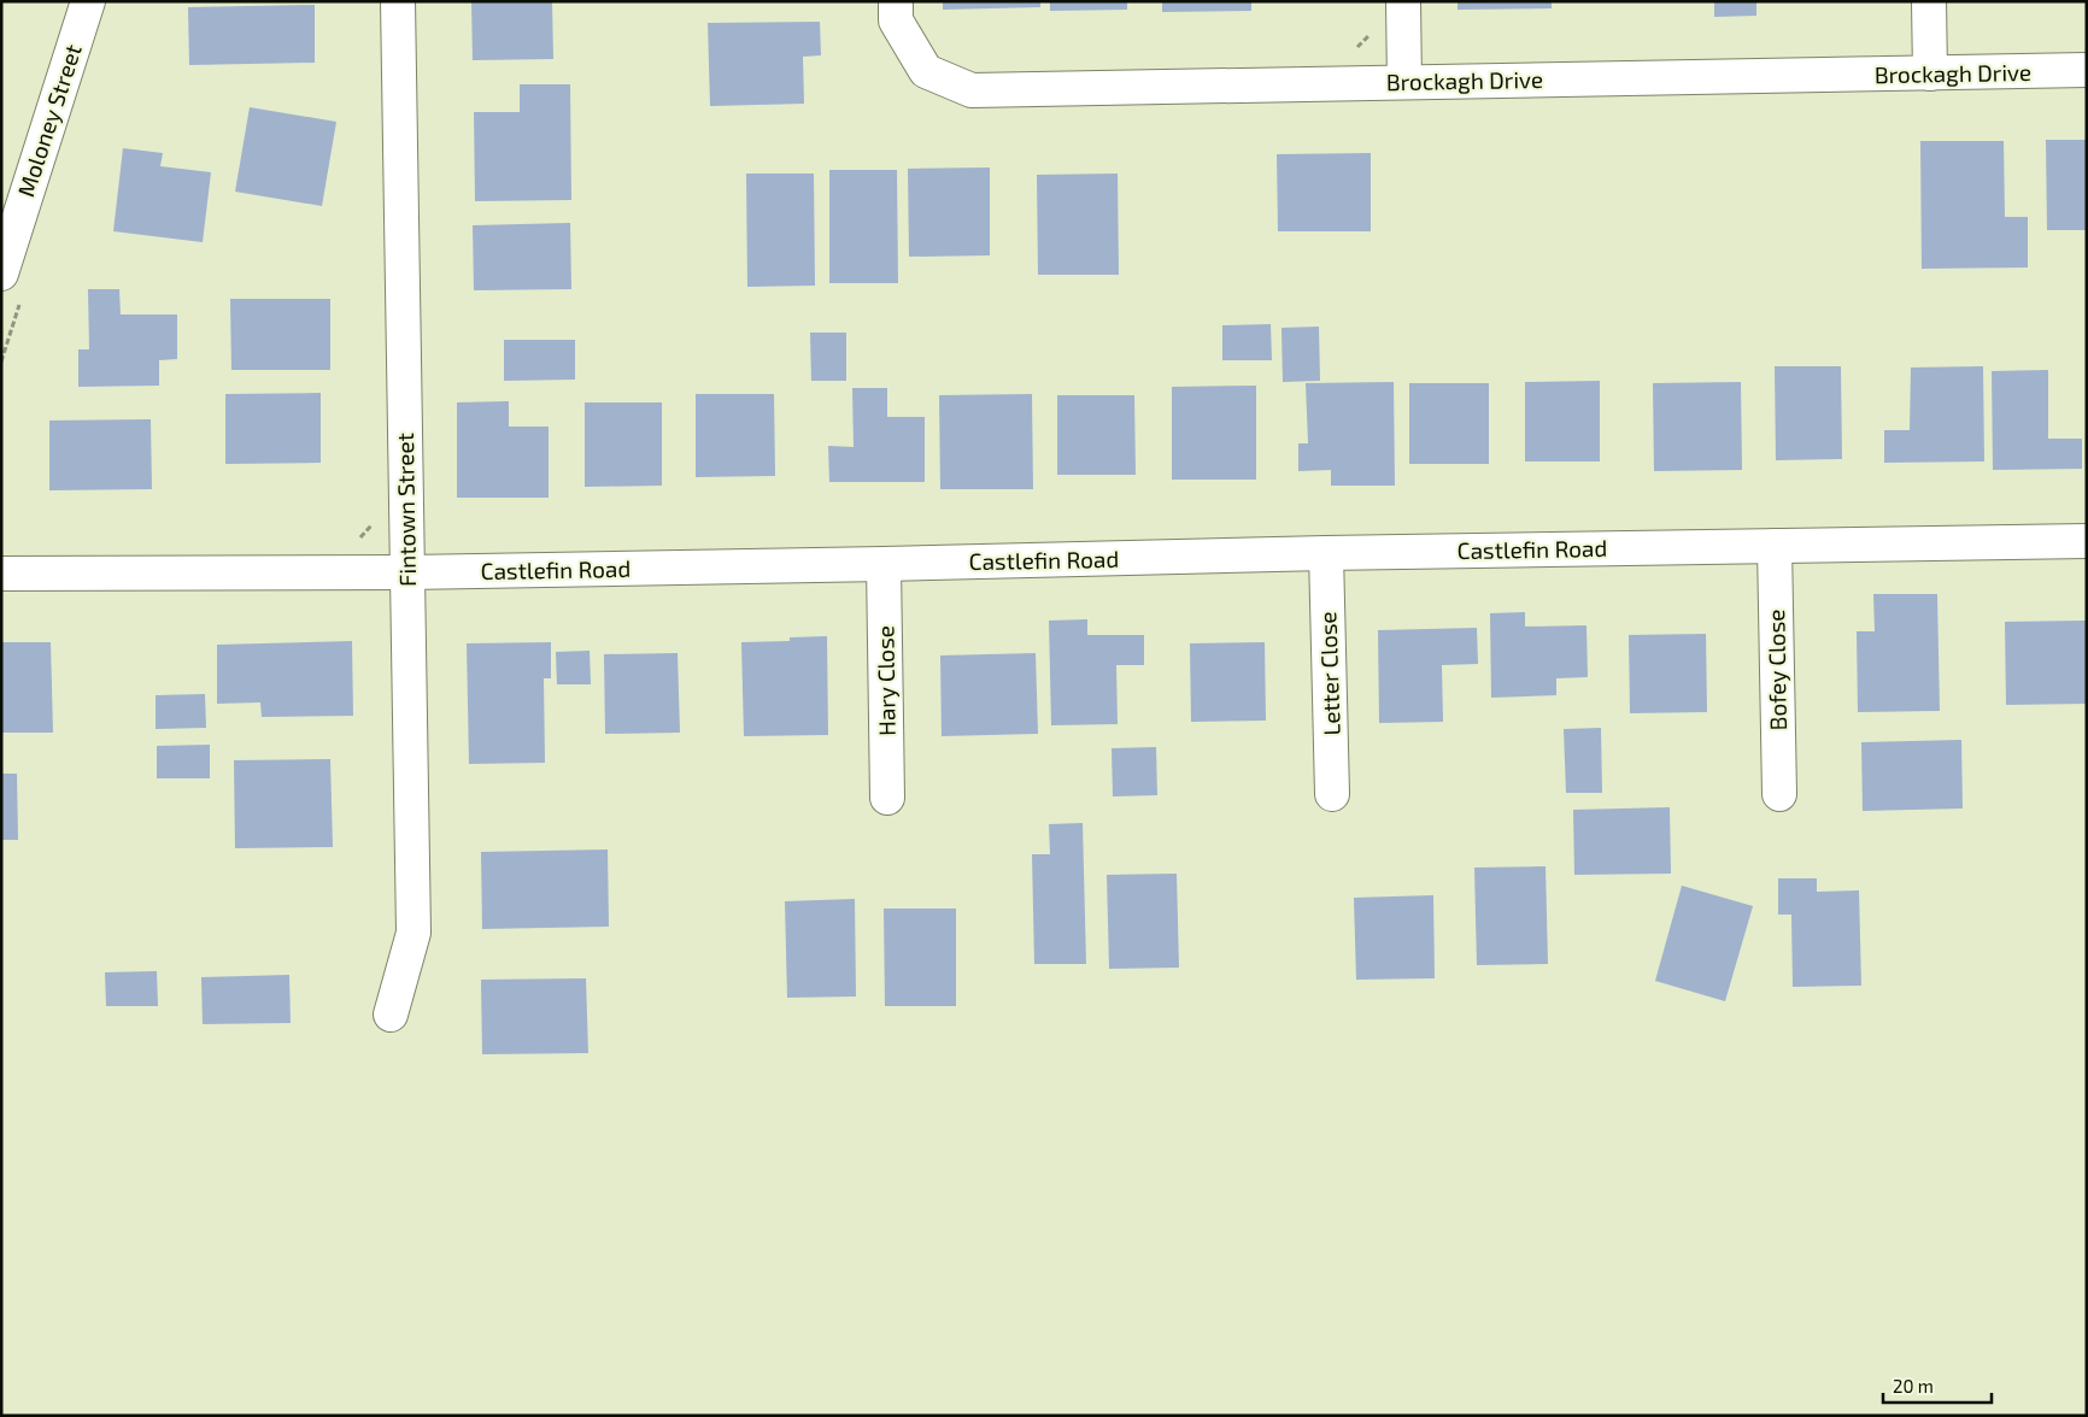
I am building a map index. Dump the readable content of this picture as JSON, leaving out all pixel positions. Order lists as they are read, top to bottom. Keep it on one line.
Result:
{"streets":{"street":["Brockagh Drive","Moloney Street","Fintown Street","Castlefin Road","Bofey Close","Letter Close","Hary Close"]},"crossings":[["Fintown Street","Castlefin Road"],["Castlefin Road","Bofey Close"],["Castlefin Road","Letter Close"],["Castlefin Road","Hary Close"]],"scale_bar":"20 m"}
